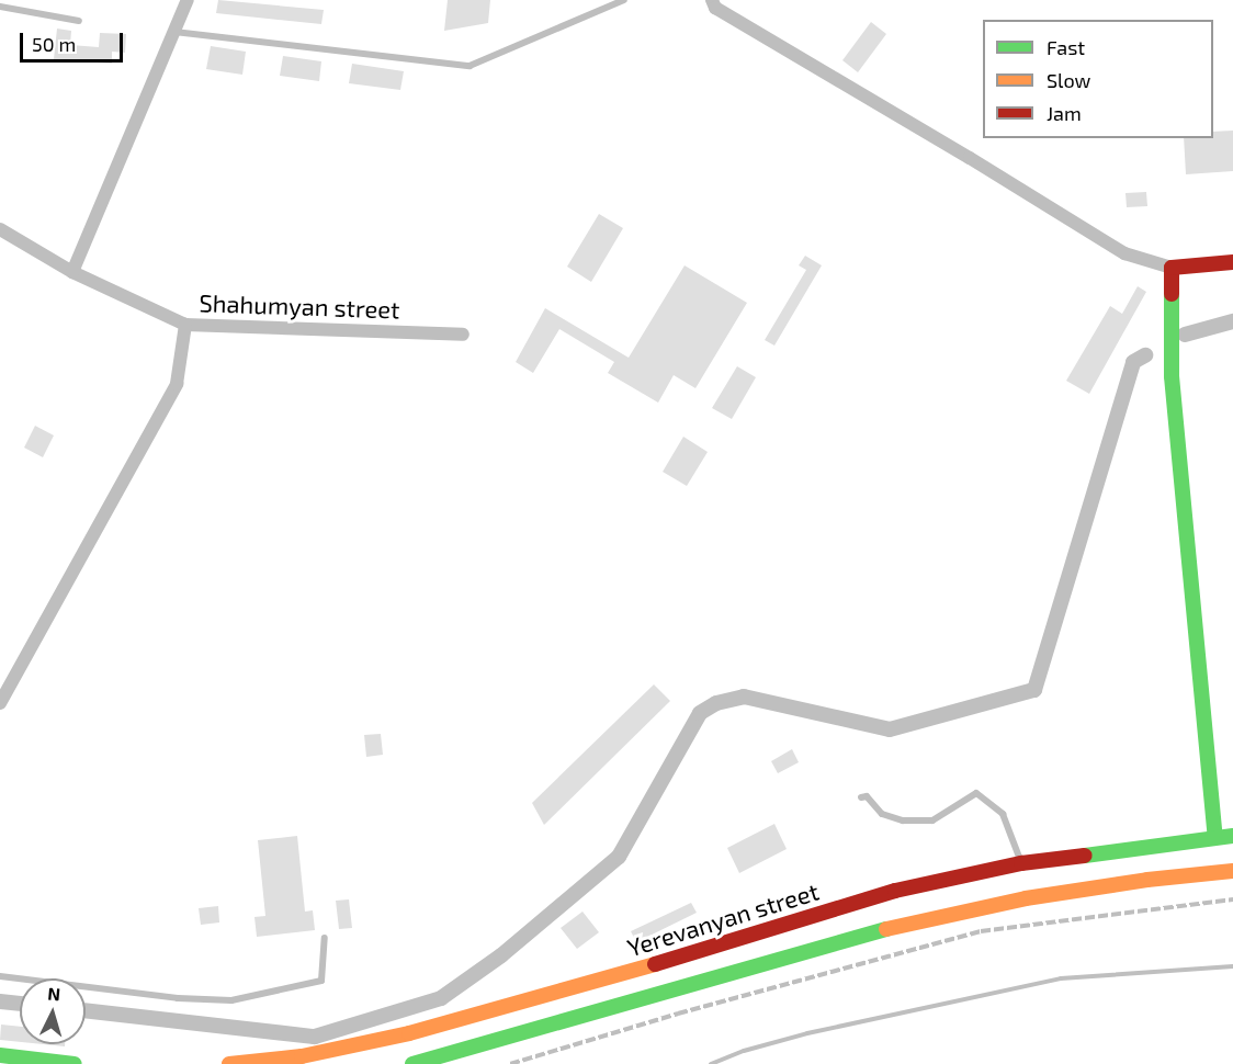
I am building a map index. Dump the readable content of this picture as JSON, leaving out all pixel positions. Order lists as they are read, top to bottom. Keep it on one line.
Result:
{"streets":{"main road":["Yerevanyan street"],"street":["Shahumyan street"]},"legend":["Fast","Slow","Jam"],"scale_bar":"50 m","north":"top"}
